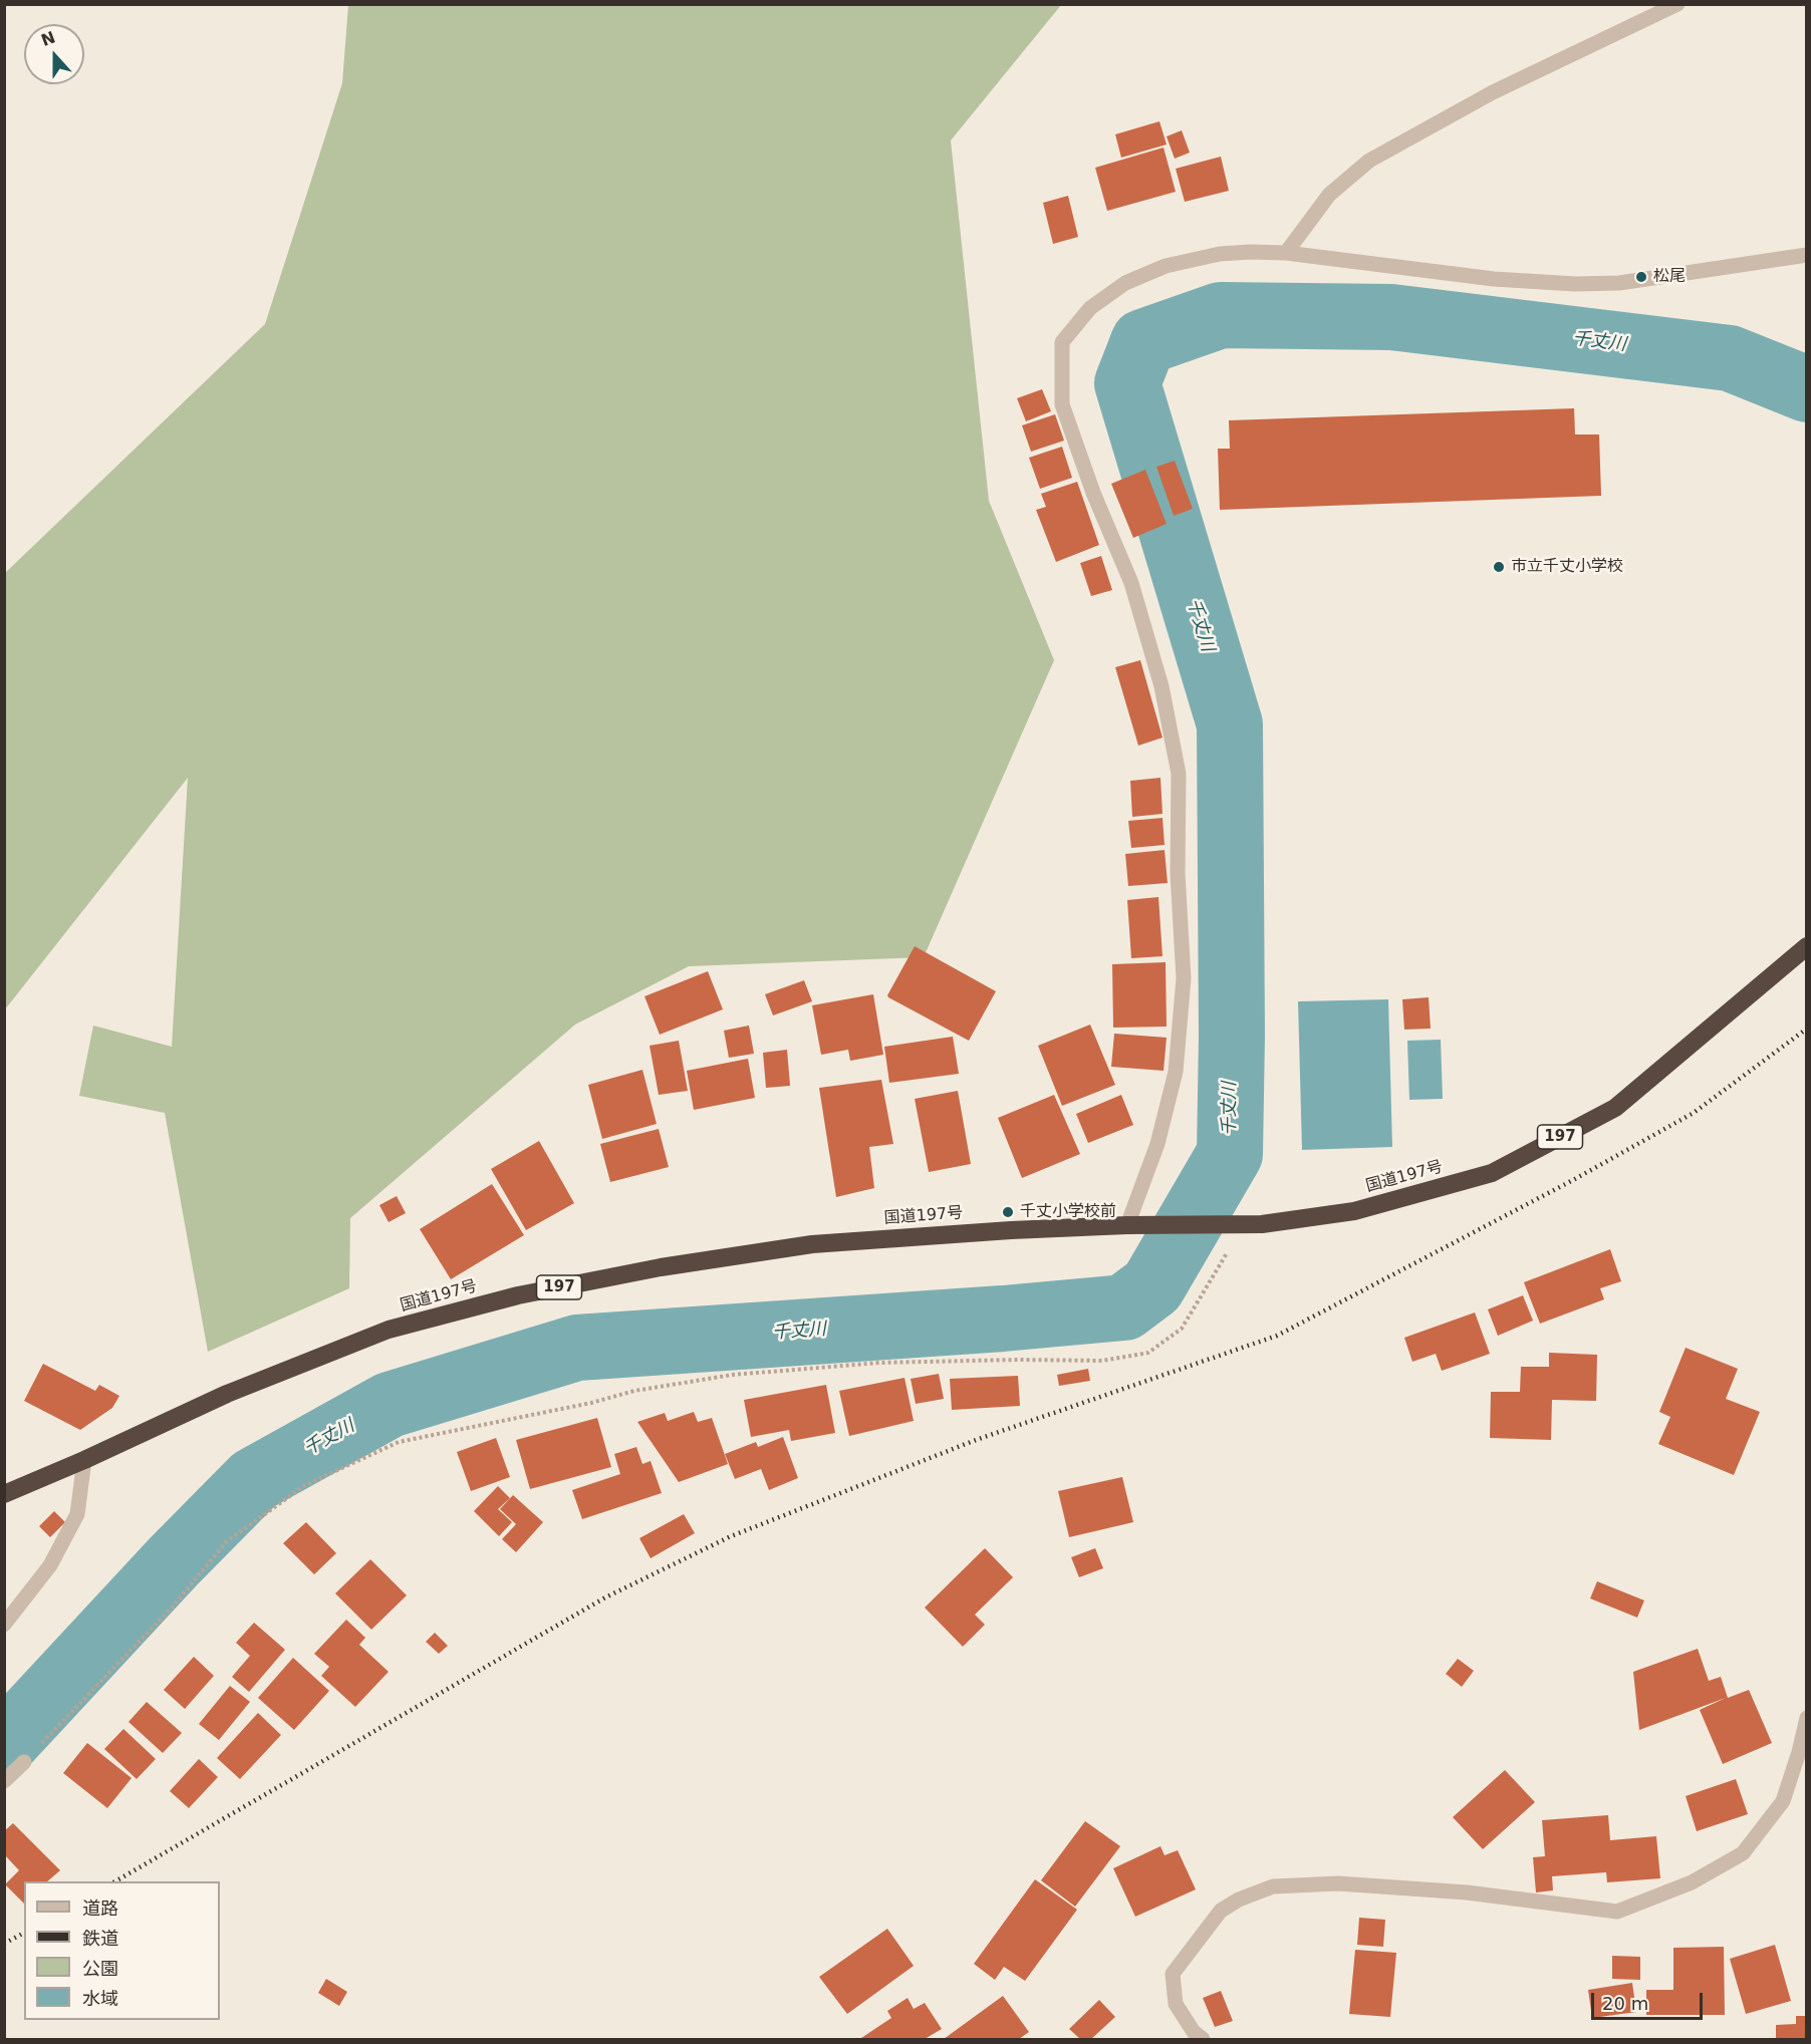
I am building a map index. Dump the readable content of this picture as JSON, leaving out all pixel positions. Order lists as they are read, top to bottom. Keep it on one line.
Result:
{"streets":{"highway":["197","国道197号"]},"water":["千丈川"],"places":["松尾","市立千丈小学校","千丈小学校前"],"legend":["道路","鉄道","公園","水域"],"scale_bar":"20 m","north":"top"}
